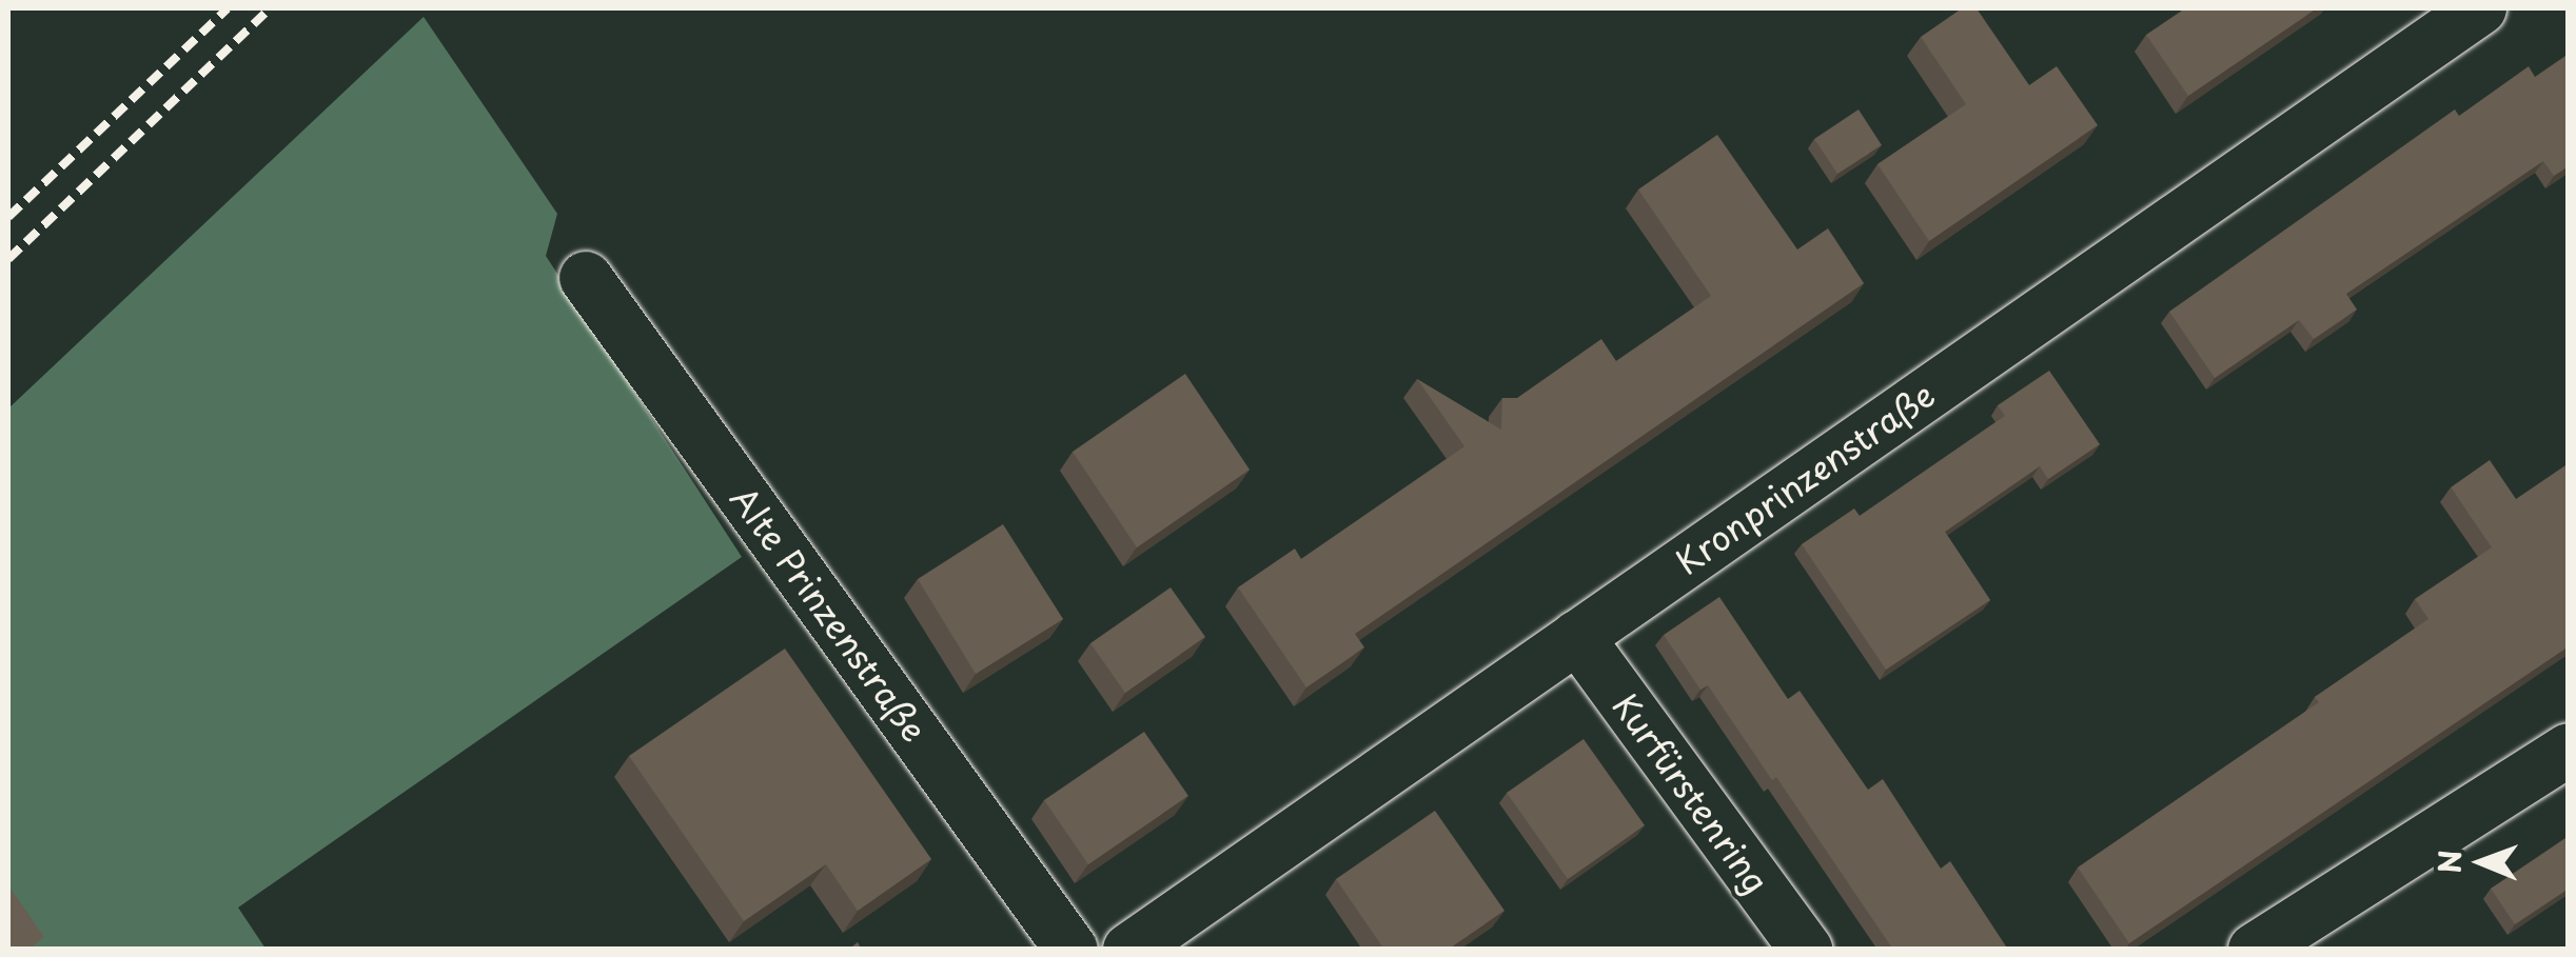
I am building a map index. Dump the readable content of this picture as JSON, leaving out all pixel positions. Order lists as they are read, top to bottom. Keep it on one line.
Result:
{"streets":{"street":["Kronprinzenstraße","Alte Prinzenstraße","Kurfürstenring"]},"crossings":[["Kronprinzenstraße","Kurfürstenring"]],"north":"left"}
